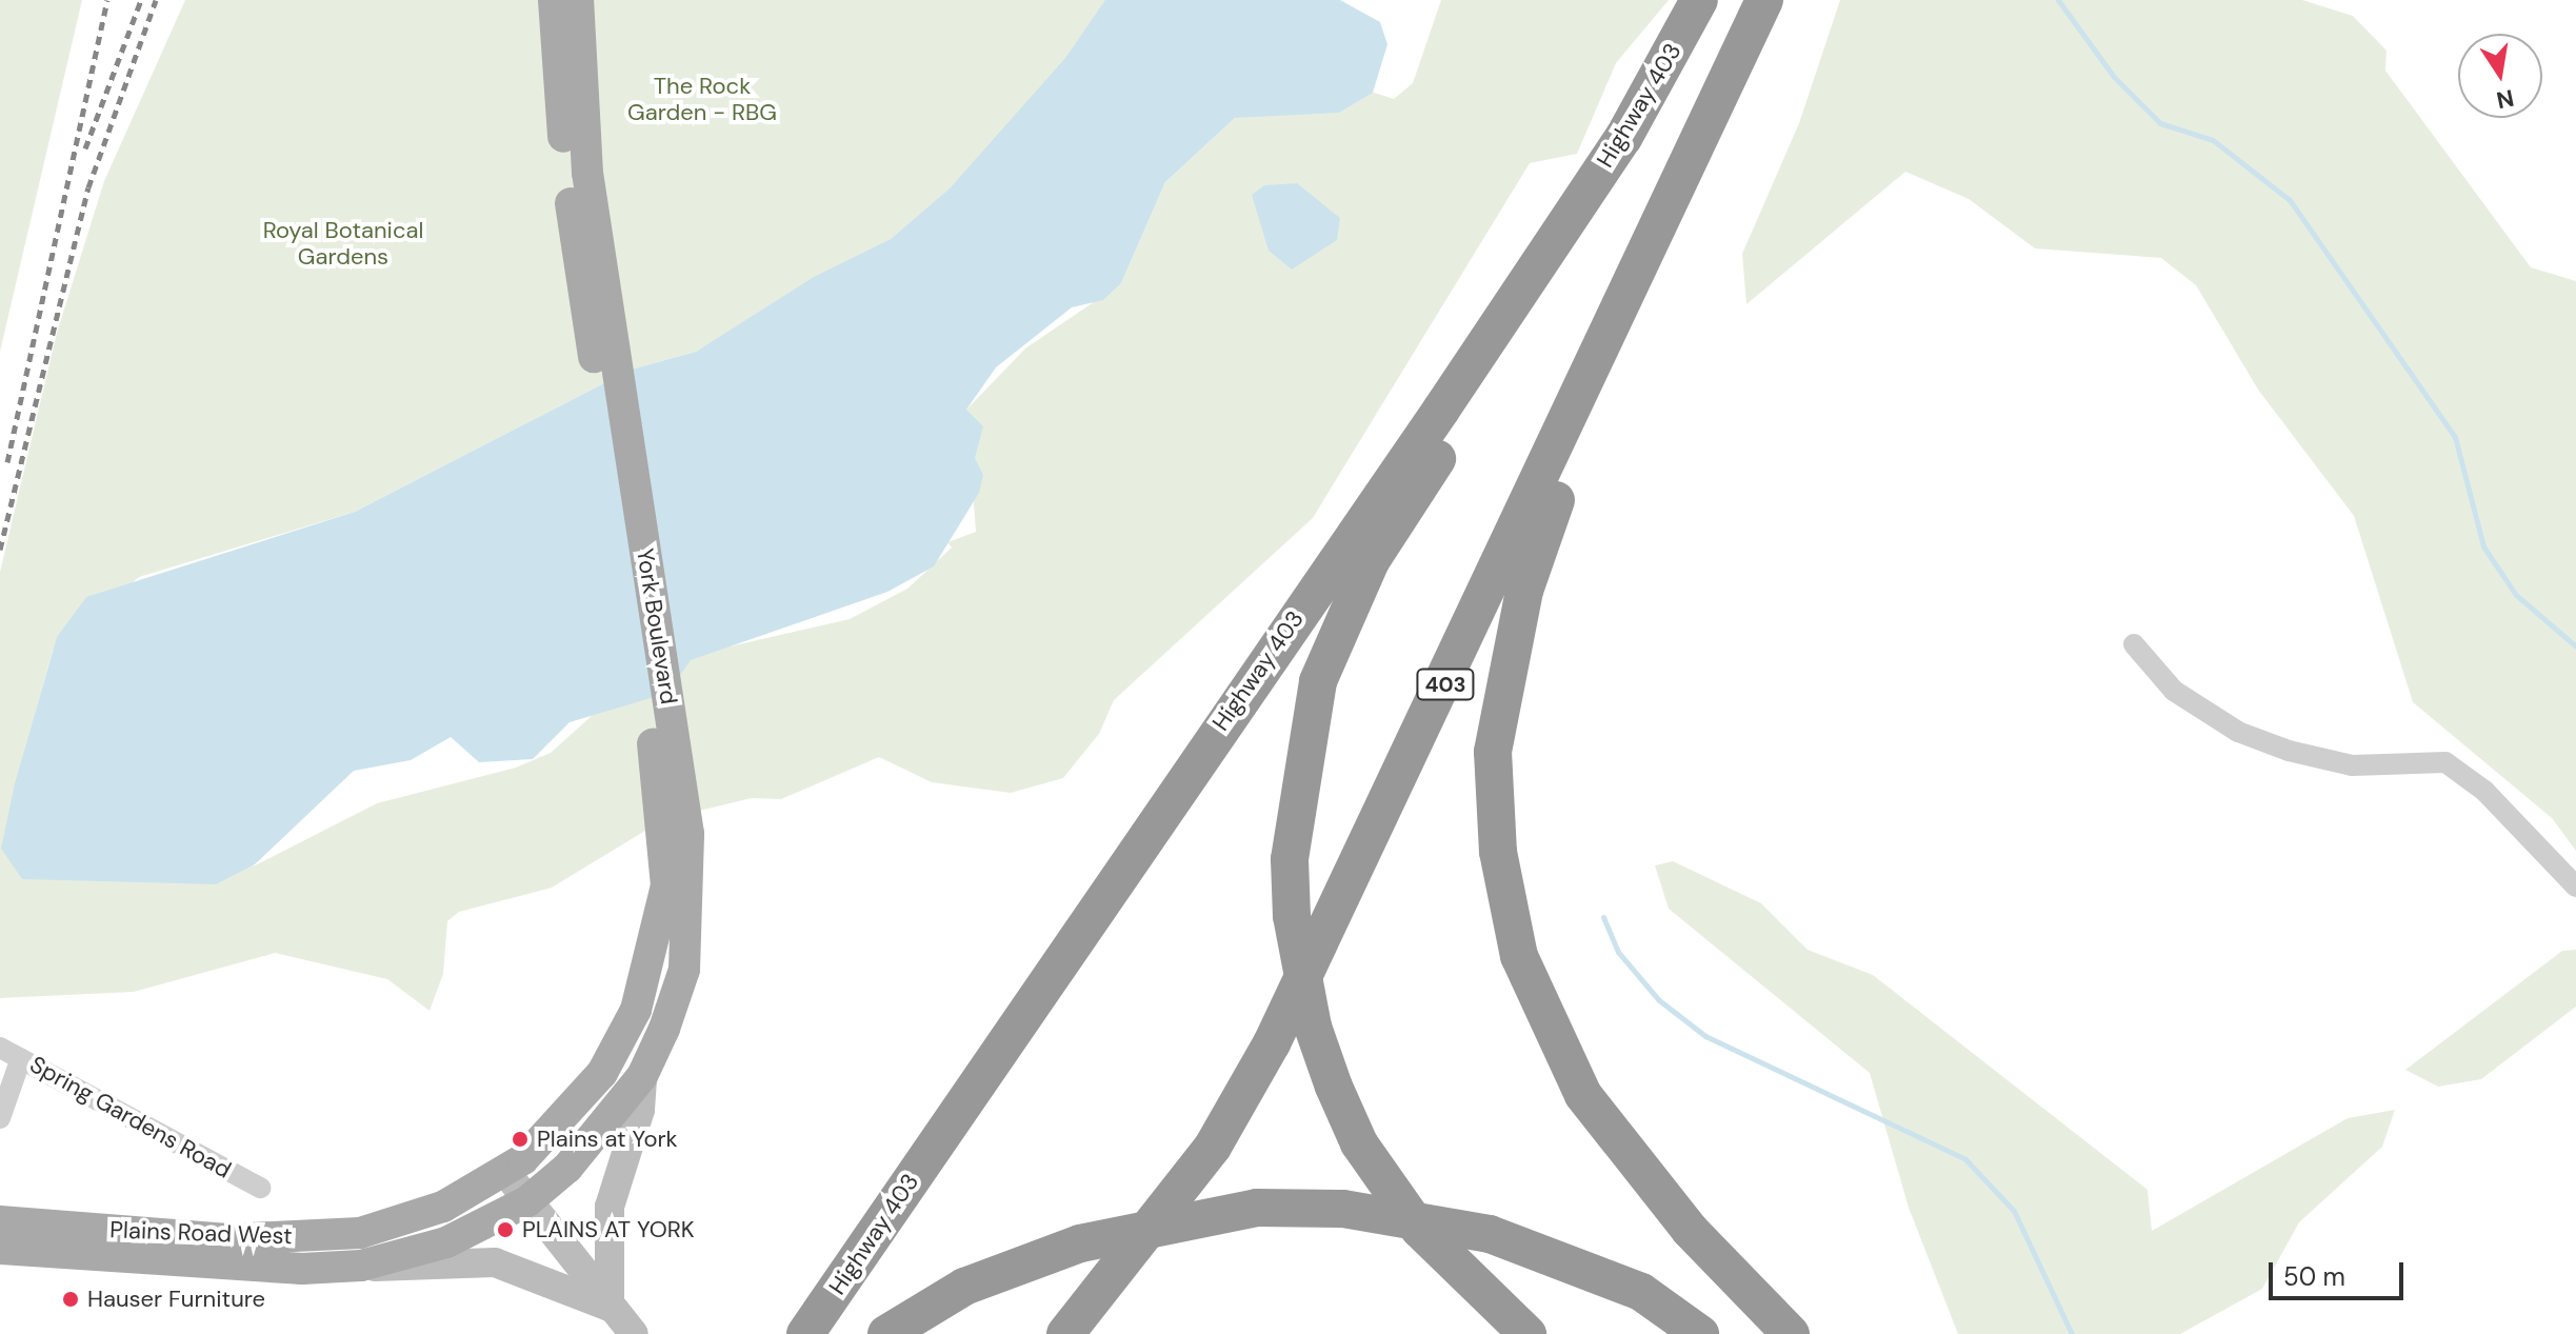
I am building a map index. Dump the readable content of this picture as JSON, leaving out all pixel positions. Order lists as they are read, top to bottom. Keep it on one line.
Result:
{"streets":{"highway":["Highway 403","403"],"main road":["York Boulevard","Plains Road West"],"street":["Spring Gardens Road"]},"crossings":[["York Boulevard","Plains Road West"]],"parks":["The Rock Garden - RBG","Royal Botanical Gardens"],"places":["Plains at York","PLAINS AT YORK","Hauser Furniture"],"scale_bar":"50 m","north":"bottom"}
